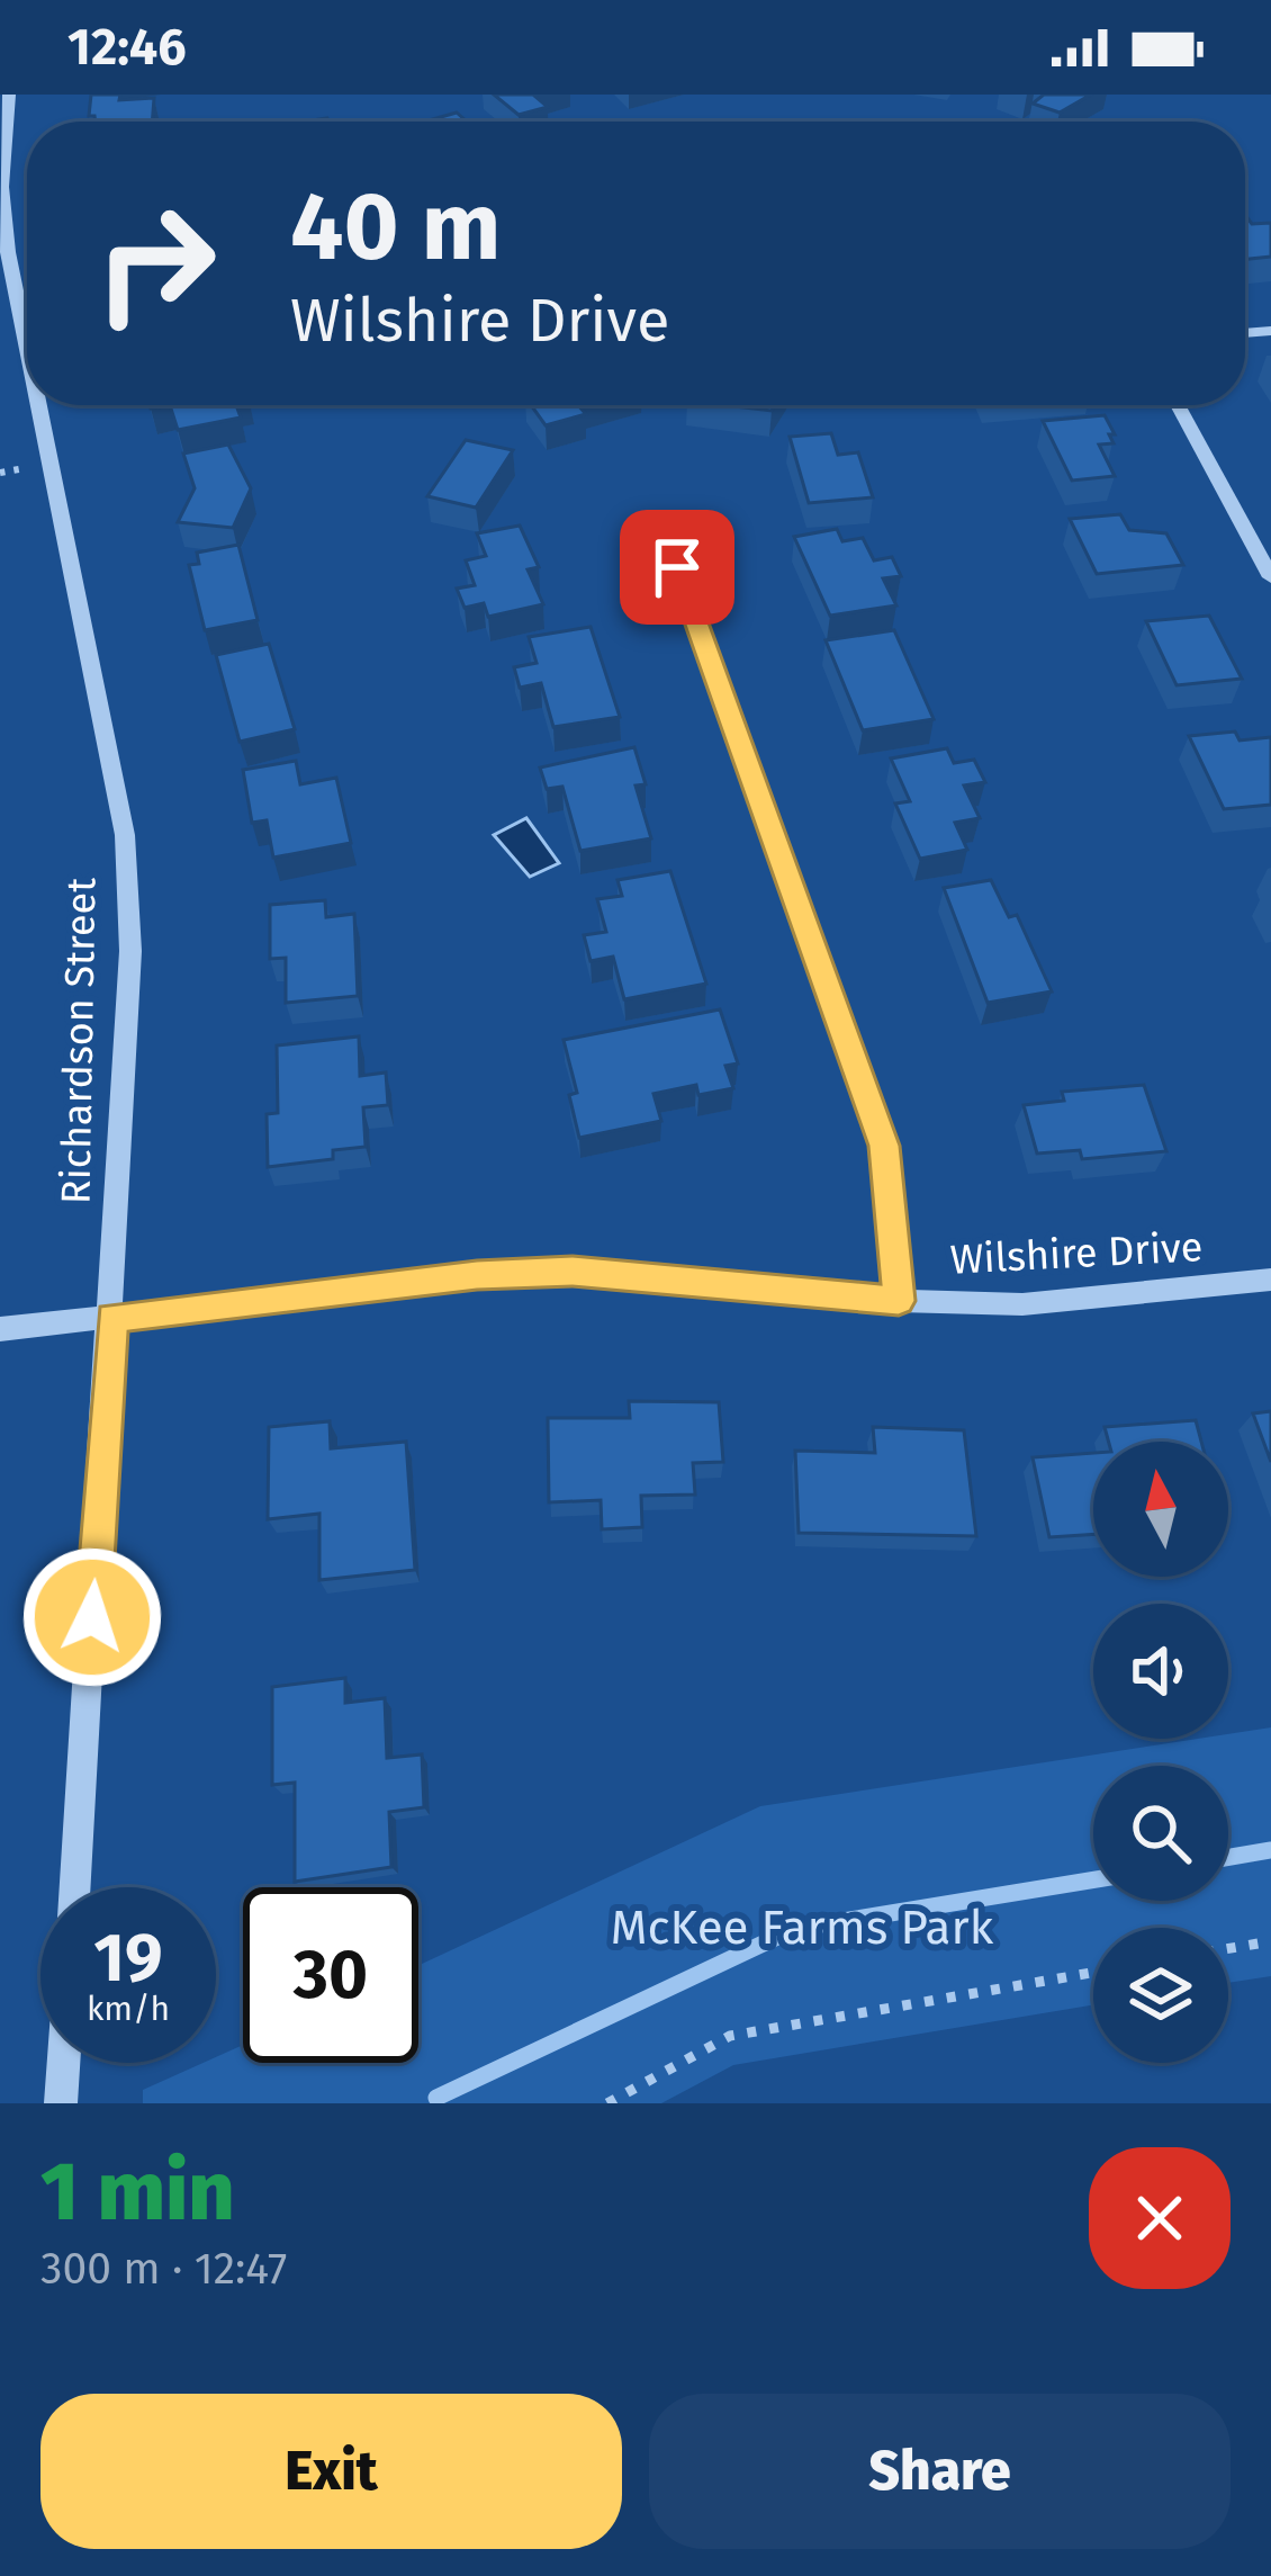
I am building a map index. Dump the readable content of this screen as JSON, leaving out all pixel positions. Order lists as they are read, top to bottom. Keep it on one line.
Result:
{"streets":{"street":["Richardson Street","Wilshire Drive"]},"crossings":[["Richardson Street","Wilshire Drive"]],"parks":["McKee Farms Park"],"north":"top","page":{"status":"12:46","turn":["40 m","Wilshire Drive"],"speed":"19 km/h","limit":"30","heading":["1 min","300 m · 12:47"],"buttons":["Exit","Share"]}}
